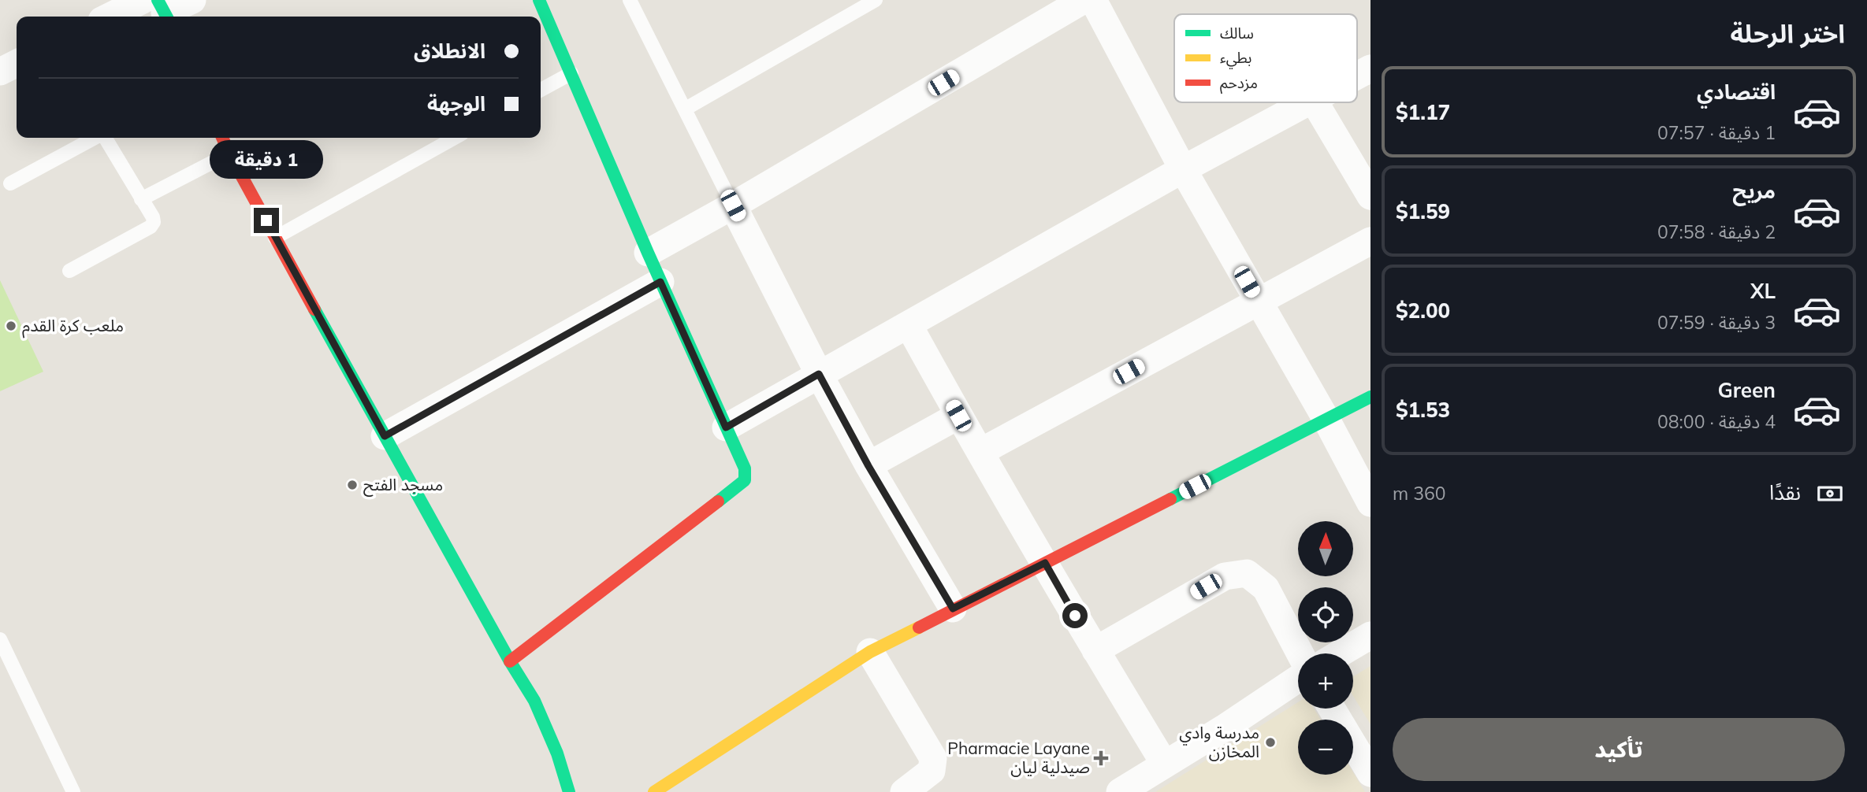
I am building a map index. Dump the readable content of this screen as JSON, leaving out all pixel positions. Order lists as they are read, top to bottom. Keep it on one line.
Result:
{"places":{"other":["ملعب كرة القدم","مسجد الفتح","مدرسة وادي المخازن"],"health":["Pharmacie Layane صيدلية ليان"]},"legend":["سالك","بطيء","مزدحم"],"north":"top","page":{"heading":"اختر الرحلة","banner":["الانطلاق","الوجهة"],"list":[{"name":"اقتصادي","note":"1 دقيقة · 07:57","value":"$1.17"},{"name":"مريح","note":"2 دقيقة · 07:58","value":"$1.59"},{"name":"XL","note":"3 دقيقة · 07:59","value":"$2.00"},{"name":"Green","note":"4 دقيقة · 08:00","value":"$1.53"}],"bubble":"1 دقيقة","pay":["نقدًا","360 m"],"map_buttons":["+","−"],"buttons":"تأكيد"}}
